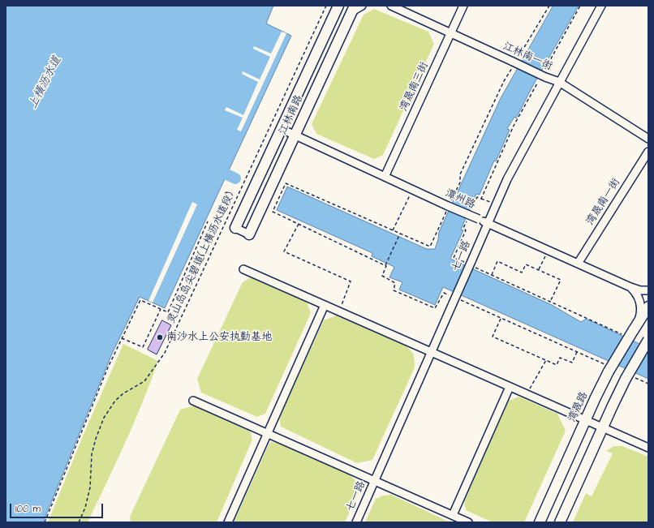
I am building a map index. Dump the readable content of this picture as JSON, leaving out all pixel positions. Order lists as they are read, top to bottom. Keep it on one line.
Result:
{"streets":{"main road":["江林南路","湾晟路"],"street":["江林南一街","湾晟南三街","潭州路","湾晟南一街","七一路"],"path":["灵山岛岛尖碧道(上横沥水道段)"]},"crossings":[["江林南一街","湾晟南三街"],["江林南一街","七一路"],["湾晟南三街","潭州路"],["江林南路","潭州路"],["潭州路","湾晟南一街"],["潭州路","七一路"]],"water":["上横沥水道"],"places":["南沙水上公安执勤基地"],"scale_bar":"100 m"}
